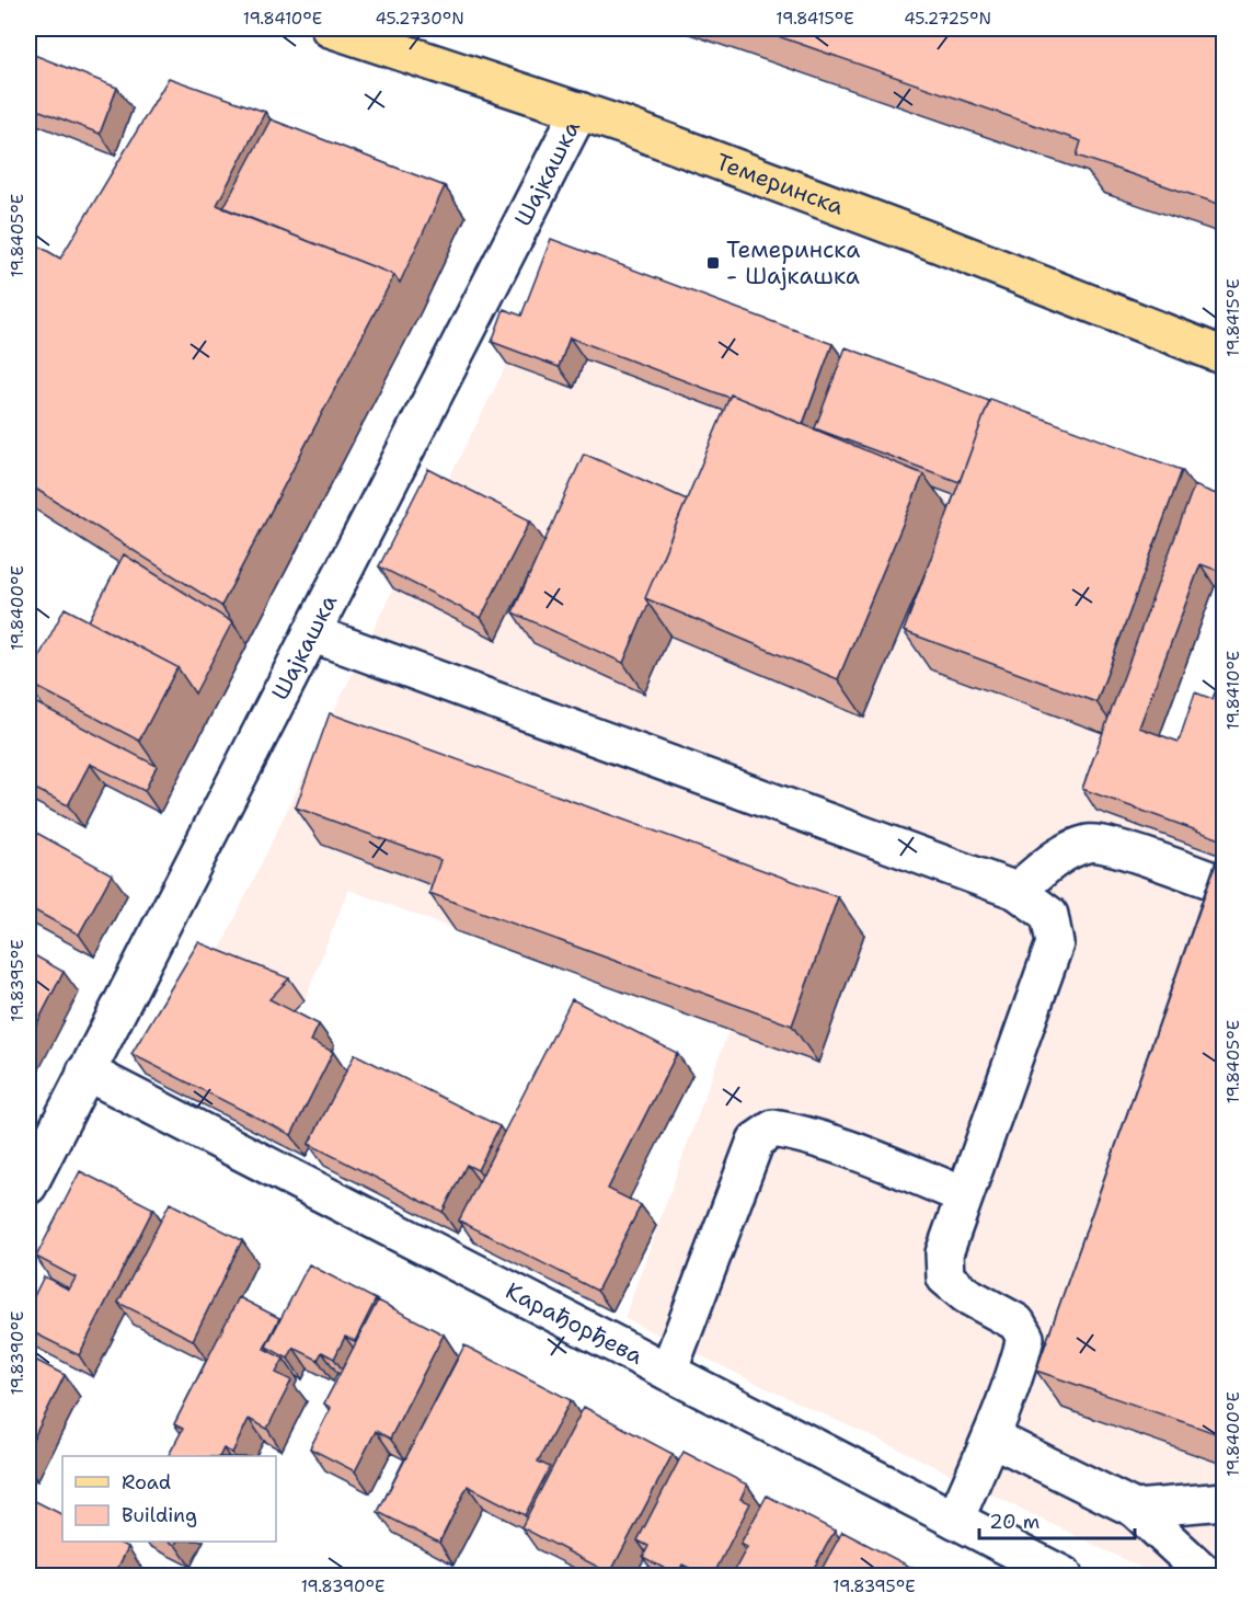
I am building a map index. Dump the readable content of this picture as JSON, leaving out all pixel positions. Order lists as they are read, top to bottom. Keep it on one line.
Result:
{"streets":{"main road":["Темеринска"],"street":["Шајкашка","Карађорђева"]},"crossings":[["Шајкашка","Темеринска"],["Шајкашка","Карађорђева"]],"places":{"transit":["Темеринска - Шајкашка"]},"legend":["Road","Building"],"scale_bar":"20 m","coordinates":["19.8410°E","45.2730°N","19.8415°E","45.2725°N","19.8405°E","19.8400°E","19.8395°E","19.8390°E"]}
